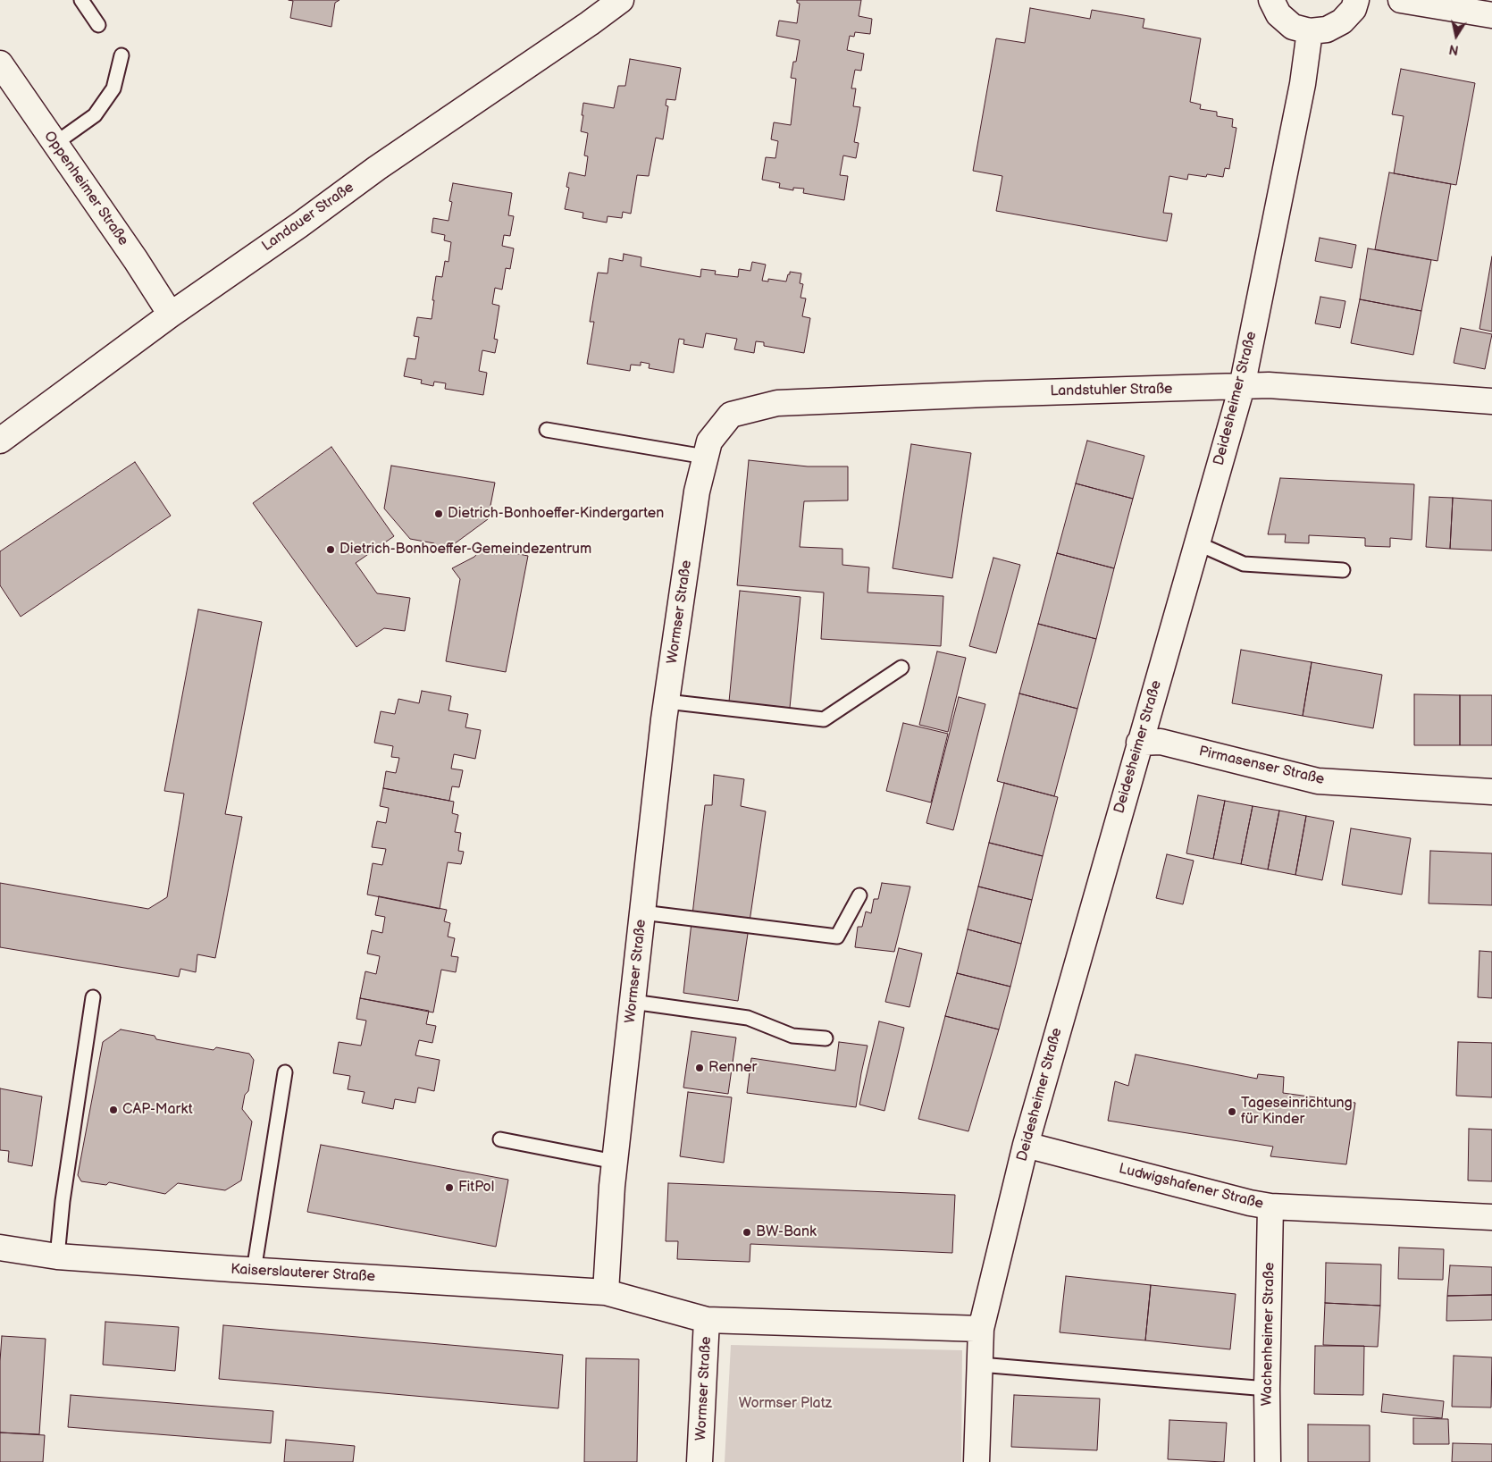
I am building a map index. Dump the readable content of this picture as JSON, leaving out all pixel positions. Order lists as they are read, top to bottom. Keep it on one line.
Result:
{"streets":{"street":["Oppenheimer Straße","Landauer Straße","Landstuhler Straße","Deidesheimer Straße","Wormser Straße","Pirmasenser Straße","Ludwigshafener Straße","Kaiserslauterer Straße","Wachenheimer Straße"]},"crossings":[["Oppenheimer Straße","Landauer Straße"],["Landstuhler Straße","Deidesheimer Straße"],["Landstuhler Straße","Wormser Straße"],["Deidesheimer Straße","Pirmasenser Straße"],["Deidesheimer Straße","Ludwigshafener Straße"],["Wormser Straße","Kaiserslauterer Straße"],["Ludwigshafener Straße","Wachenheimer Straße"]],"parks":["Wormser Platz"],"places":["Dietrich-Bonhoeffer-Kindergarten","Dietrich-Bonhoeffer-Gemeindezentrum","Renner","CAP-Markt","Tageseinrichtung für Kinder","FitPol","BW-Bank"],"north":"bottom"}
